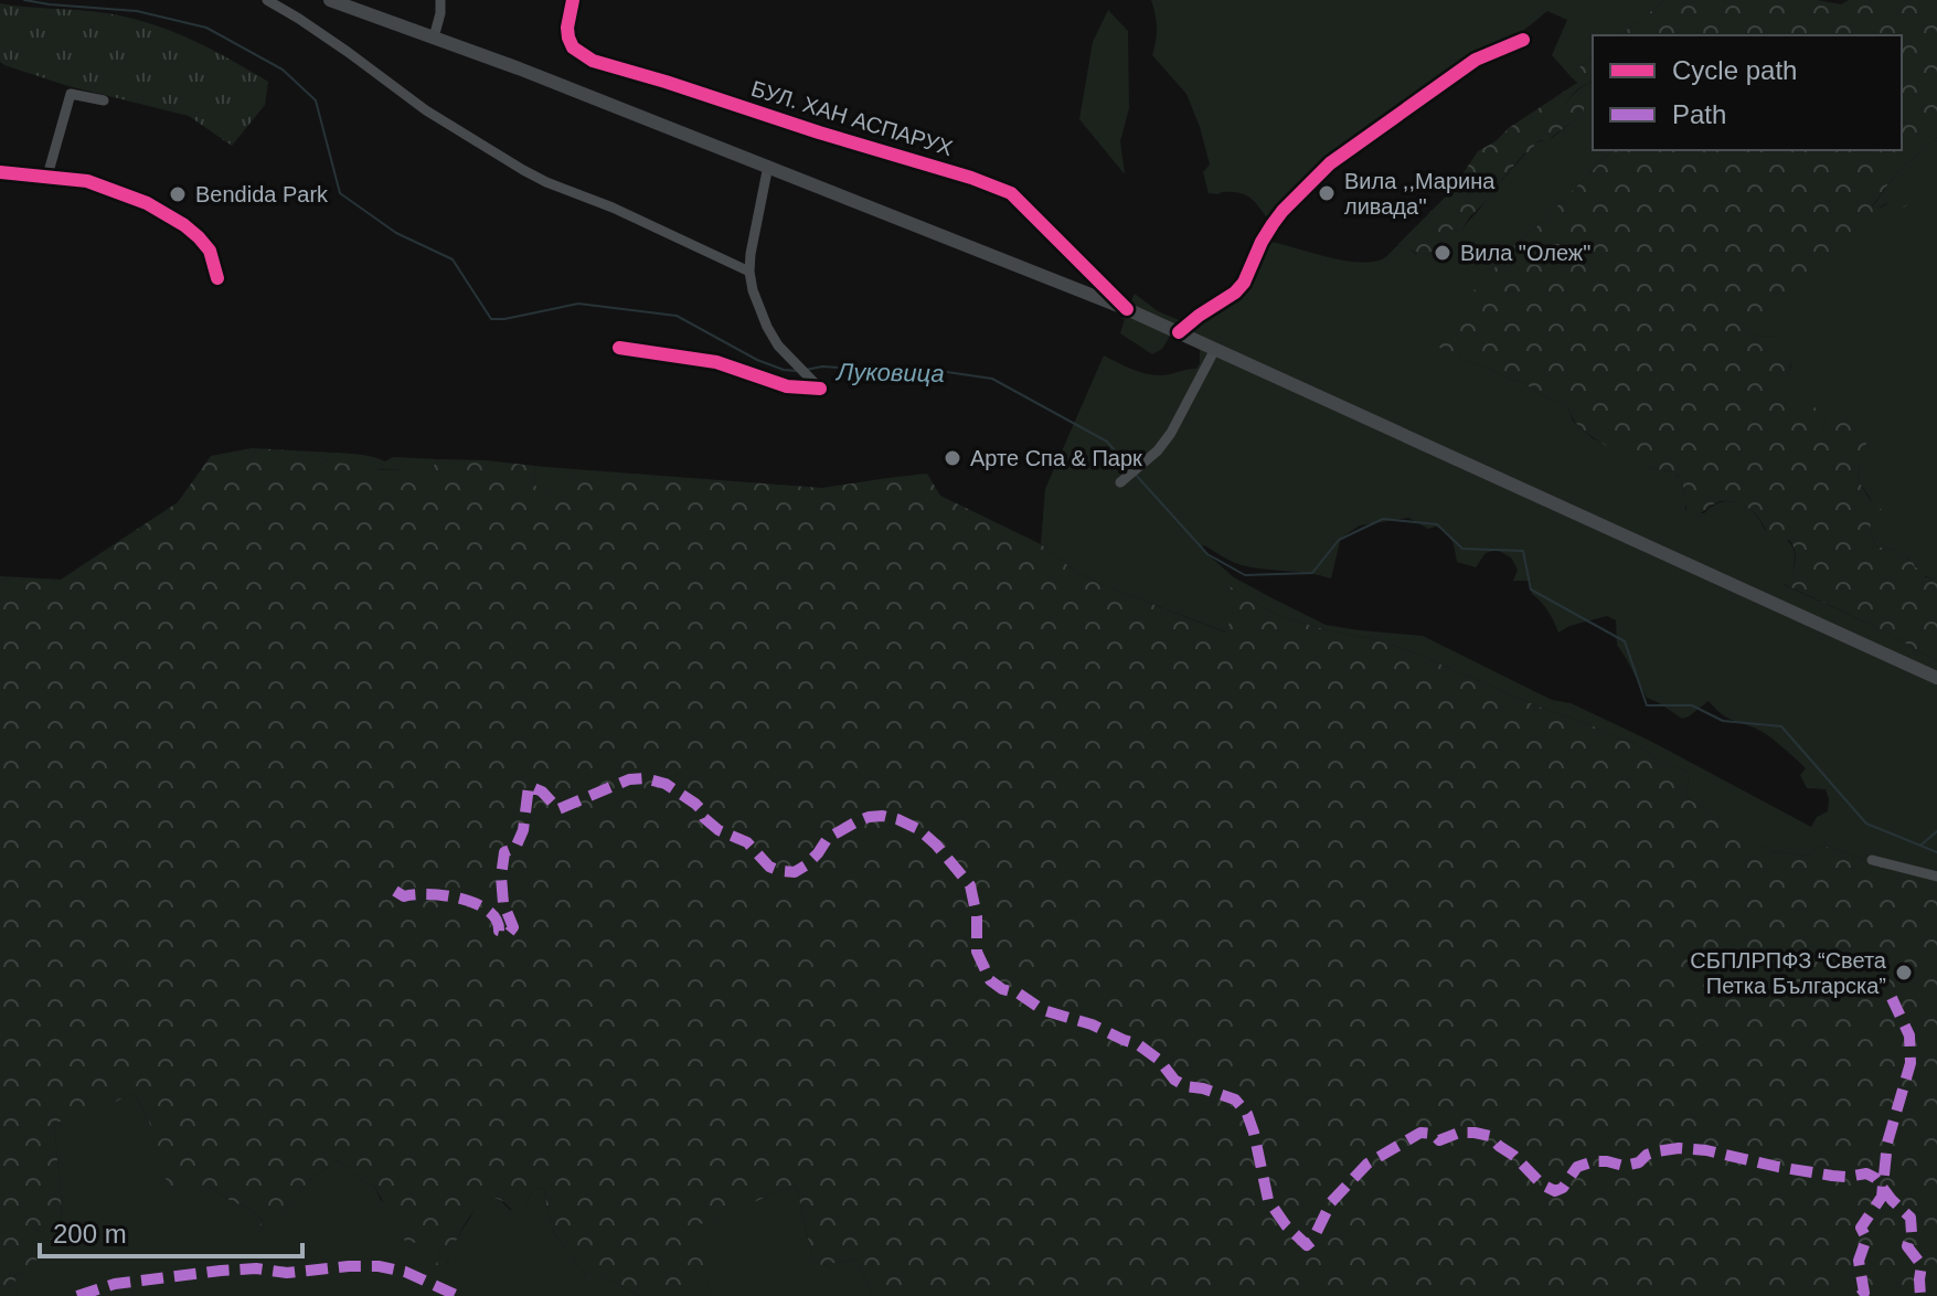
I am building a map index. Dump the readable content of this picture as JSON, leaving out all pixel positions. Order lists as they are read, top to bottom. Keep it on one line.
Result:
{"streets":{"street":["БУЛ. ХАН АСПАРУХ"]},"water":["Луковица"],"places":["Вила ,,Марина ливада''","Bendida Park","Вила \"Олеж\"","Арте Спа & Парк","СБПЛРПФЗ “Света Петка Българска”"],"legend":["Cycle path","Path"],"scale_bar":"200 m"}
